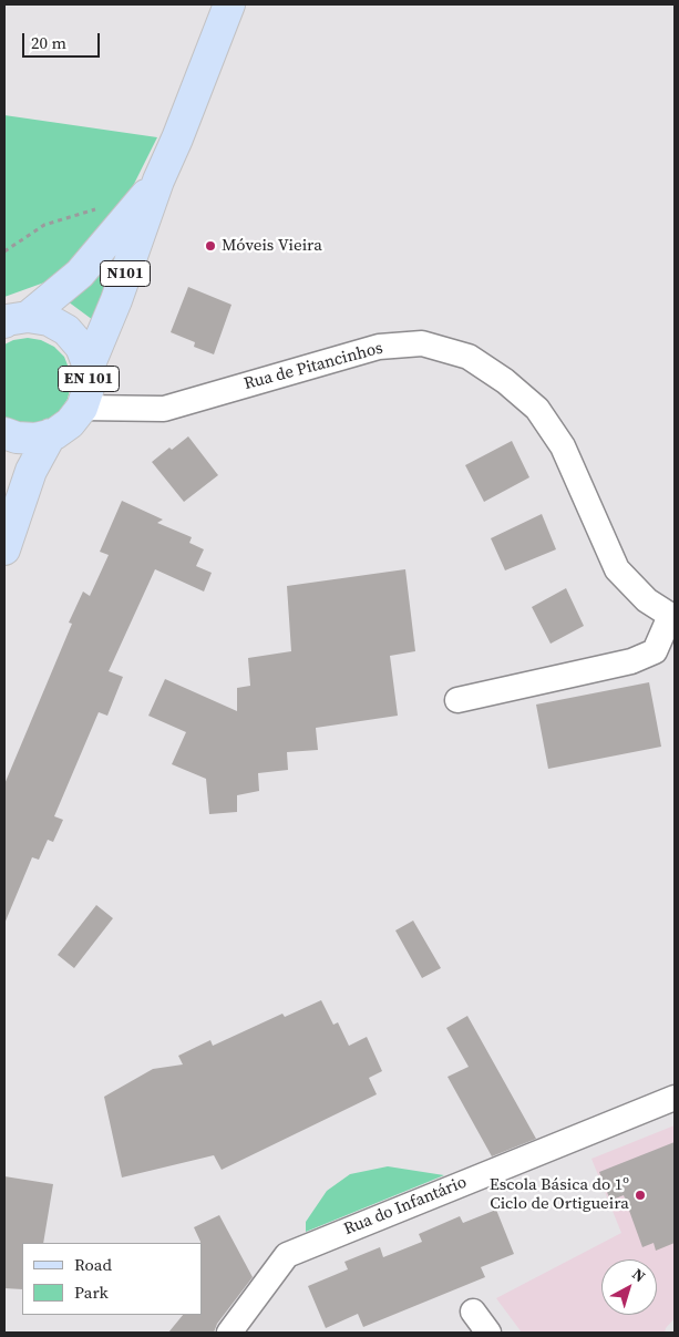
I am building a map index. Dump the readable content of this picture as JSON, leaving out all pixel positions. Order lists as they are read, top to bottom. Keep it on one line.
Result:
{"streets":{"main road":["N101","EN 101"],"street":["Rua de Pitancinhos","Rua do Infantário"]},"crossings":[["N101","EN 101"],["Rua de Pitancinhos","EN 101"]],"places":["Móveis Vieira","Escola Básica do 1º Ciclo de Ortigueira"],"legend":["Road","Park"],"scale_bar":"20 m","north":"top right"}
